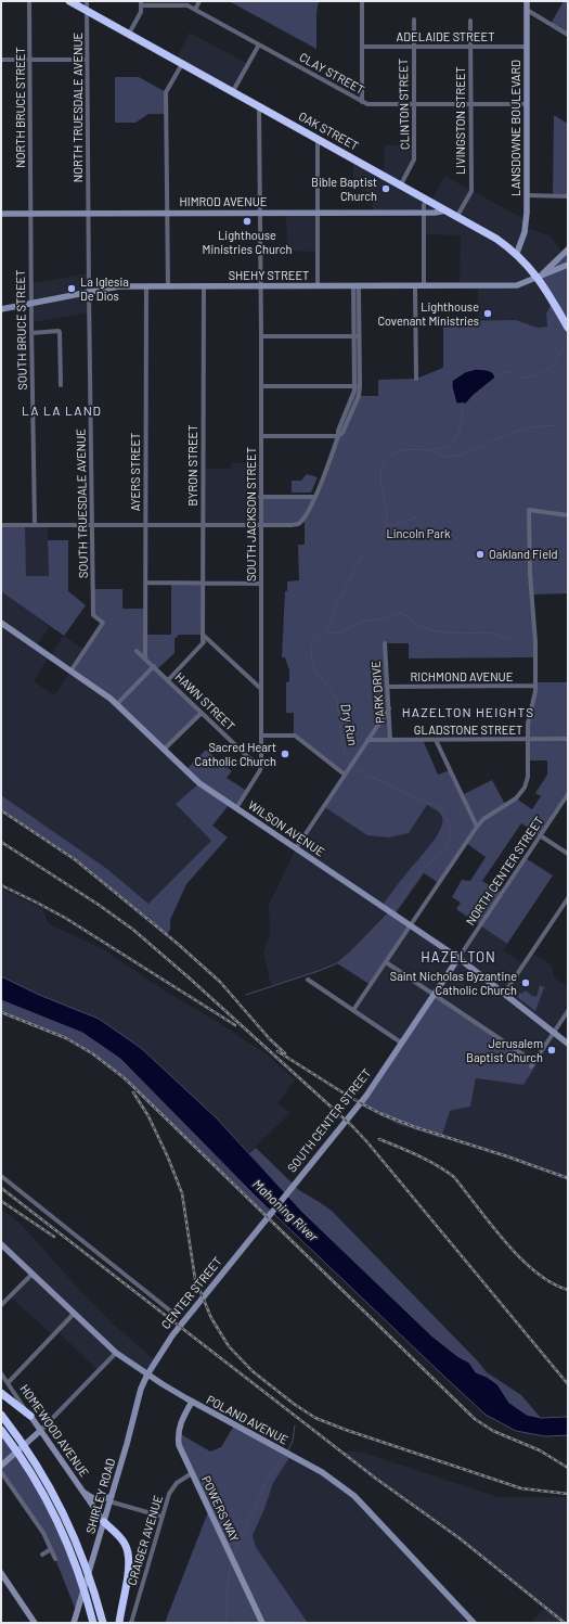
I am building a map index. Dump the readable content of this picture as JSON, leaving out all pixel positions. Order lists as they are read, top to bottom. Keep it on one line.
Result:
{"streets":{"highway":["OAK STREET"],"street":["ADELAIDE STREET","CLAY STREET","CLINTON STREET","NORTH BRUCE STREET","NORTH TRUESDALE AVENUE","LIVINGSTON STREET","LANSDOWNE BOULEVARD","HIMROD AVENUE","SHEHY STREET","SOUTH BRUCE STREET","BYRON STREET","AYERS STREET","SOUTH TRUESDALE AVENUE","SOUTH JACKSON STREET","RICHMOND AVENUE","PARK DRIVE","HAWN STREET","GLADSTONE STREET","WILSON AVENUE","NORTH CENTER STREET","SOUTH CENTER STREET","CENTER STREET","POLAND AVENUE","HOMEWOOD AVENUE","SHIRLEY ROAD","POWERS WAY","CRAIGER AVENUE"]},"crossings":[["ADELAIDE STREET","CLINTON STREET"],["ADELAIDE STREET","LIVINGSTON STREET"],["ADELAIDE STREET","LANSDOWNE BOULEVARD"],["CLAY STREET","CLINTON STREET"],["CLAY STREET","LIVINGSTON STREET"],["CLAY STREET","LANSDOWNE BOULEVARD"],["CLINTON STREET","OAK STREET"],["NORTH BRUCE STREET","HIMROD AVENUE"],["NORTH BRUCE STREET","SOUTH BRUCE STREET"],["NORTH TRUESDALE AVENUE","OAK STREET"],["NORTH TRUESDALE AVENUE","HIMROD AVENUE"],["NORTH TRUESDALE AVENUE","SOUTH TRUESDALE AVENUE"],["LIVINGSTON STREET","OAK STREET"],["LANSDOWNE BOULEVARD","OAK STREET"],["OAK STREET","HIMROD AVENUE"],["OAK STREET","SHEHY STREET"],["OAK STREET","SOUTH JACKSON STREET"],["HIMROD AVENUE","SOUTH BRUCE STREET"],["HIMROD AVENUE","SOUTH TRUESDALE AVENUE"],["HIMROD AVENUE","SOUTH JACKSON STREET"],["SHEHY STREET","SOUTH BRUCE STREET"],["SHEHY STREET","BYRON STREET"],["SHEHY STREET","AYERS STREET"],["SHEHY STREET","SOUTH TRUESDALE AVENUE"],["SHEHY STREET","SOUTH JACKSON STREET"],["AYERS STREET","HAWN STREET"],["SOUTH TRUESDALE AVENUE","WILSON AVENUE"],["SOUTH JACKSON STREET","HAWN STREET"],["SOUTH JACKSON STREET","WILSON AVENUE"],["RICHMOND AVENUE","PARK DRIVE"],["PARK DRIVE","GLADSTONE STREET"],["WILSON AVENUE","NORTH CENTER STREET"],["WILSON AVENUE","SOUTH CENTER STREET"],["NORTH CENTER STREET","SOUTH CENTER STREET"],["SOUTH CENTER STREET","CENTER STREET"],["CENTER STREET","POLAND AVENUE"],["CENTER STREET","SHIRLEY ROAD"],["POLAND AVENUE","SHIRLEY ROAD"],["POLAND AVENUE","POWERS WAY"],["HOMEWOOD AVENUE","SHIRLEY ROAD"],["POWERS WAY","CRAIGER AVENUE"]],"districts":["LA LA LAND","HAZELTON HEIGHTS","HAZELTON"],"water":["Dry Run","Mahoning River"],"parks":["Lincoln Park"],"places":["Bible Baptist Church","Lighthouse Ministries Church","La Iglesia De Dios","Lighthouse Covenant Ministries","Oakland Field","Sacred Heart Catholic Church","Saint Nicholas Byzantine Catholic Church","Jerusalem Baptist Church"]}
